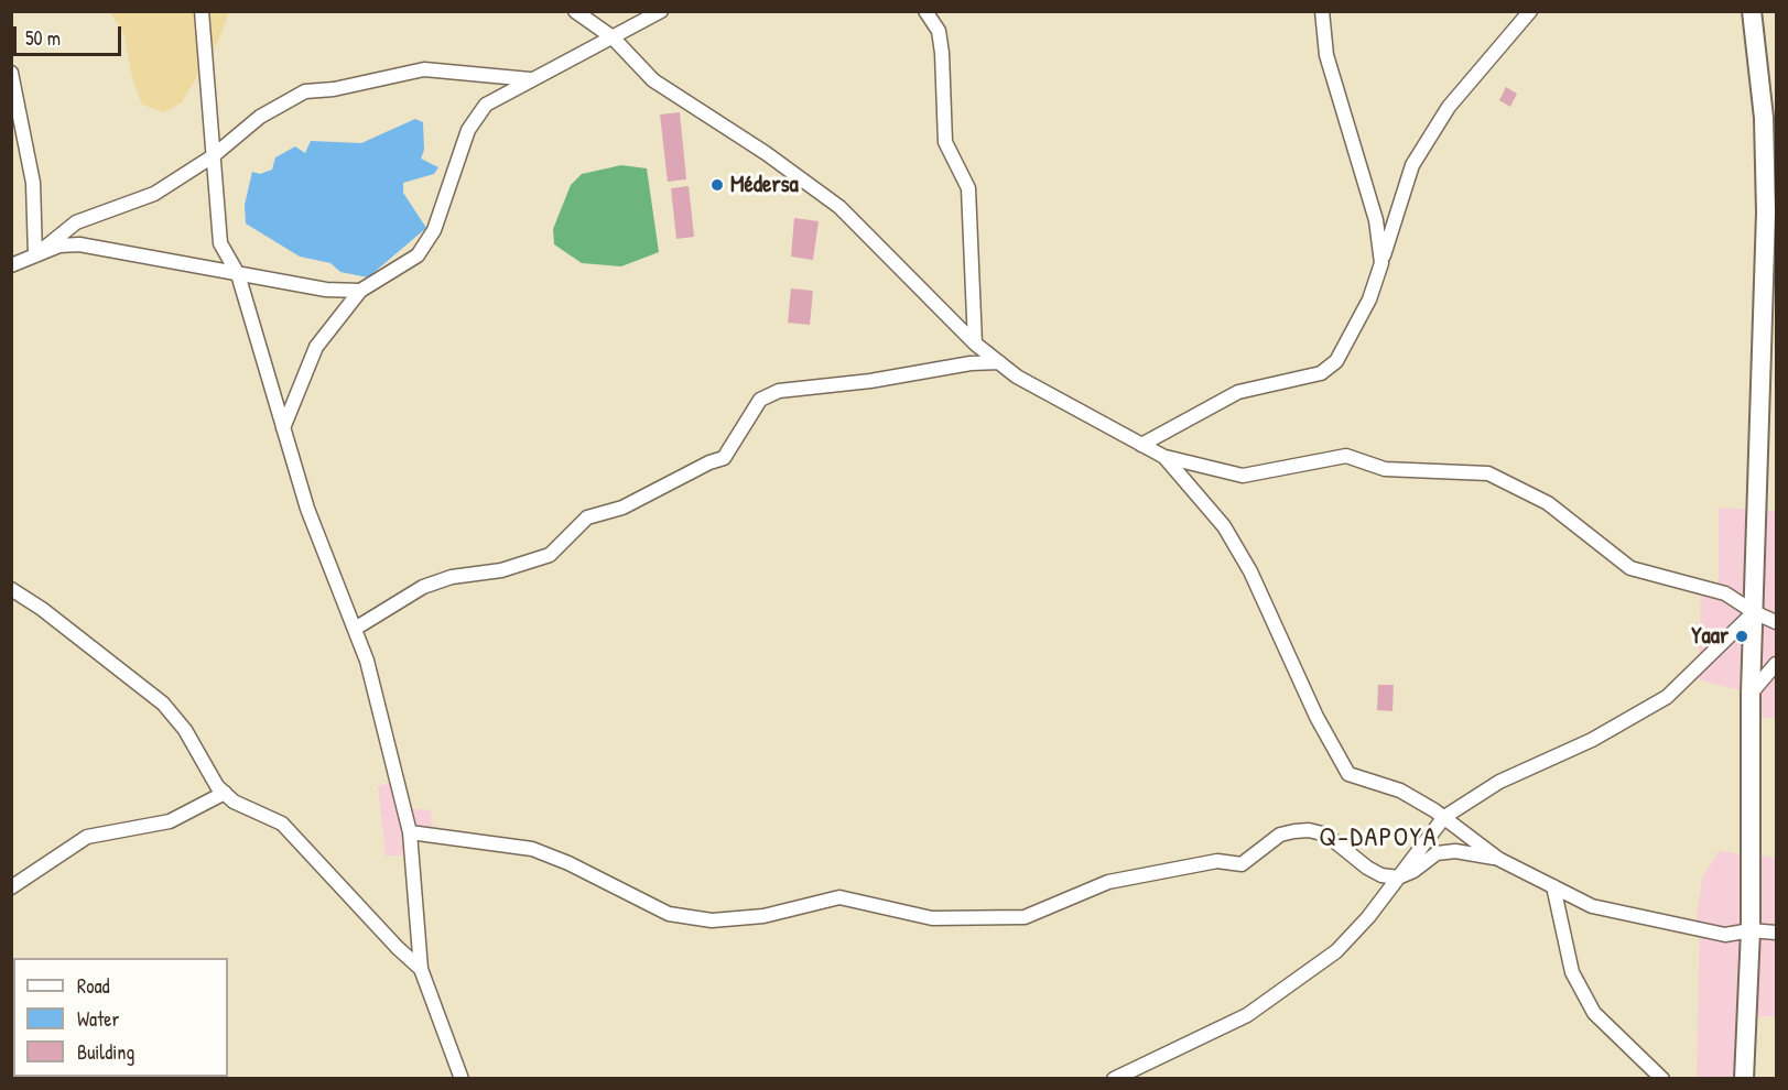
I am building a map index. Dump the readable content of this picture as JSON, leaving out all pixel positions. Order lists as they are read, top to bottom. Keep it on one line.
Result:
{"districts":["Q-DAPOYA"],"places":["Médersa","Yaar"],"legend":["Road","Water","Building"],"scale_bar":"50 m"}
